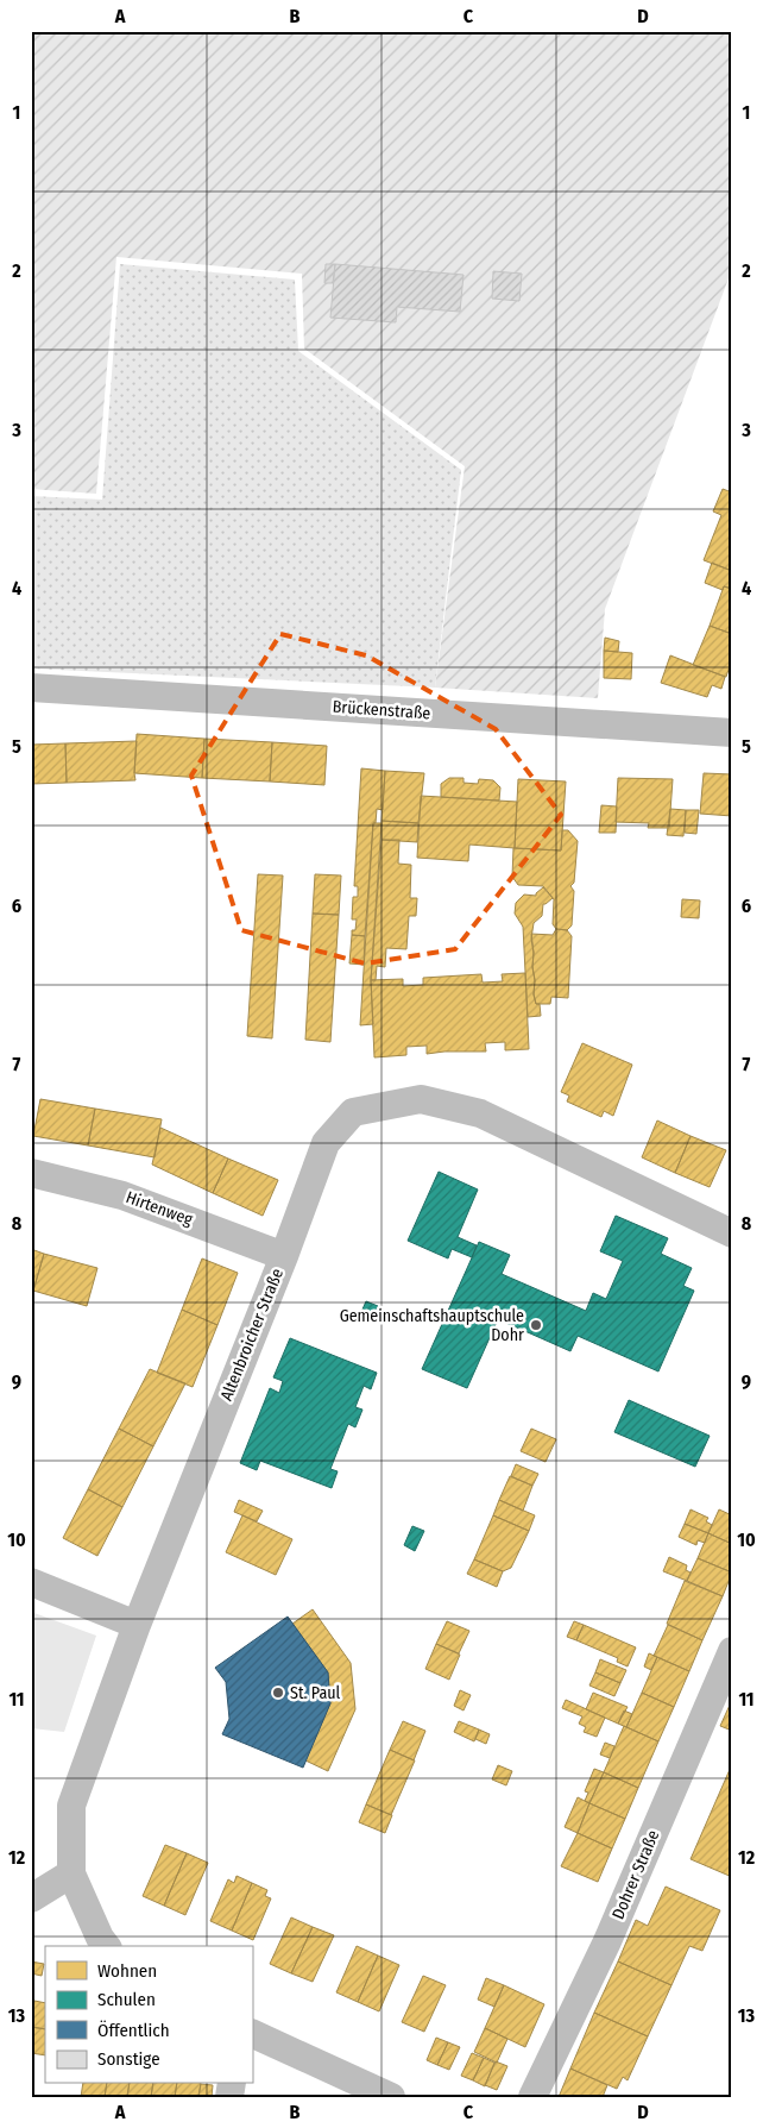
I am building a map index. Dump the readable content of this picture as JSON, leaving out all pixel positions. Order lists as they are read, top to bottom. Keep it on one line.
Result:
{"streets":{"street":["Brückenstraße","Hirtenweg","Altenbroicher Straße","Dohrer Straße"]},"crossings":[["Hirtenweg","Altenbroicher Straße"]],"places":["Gemeinschaftshauptschule Dohr","St. Paul"],"legend":["Wohnen","Schulen","Öffentlich","Sonstige"],"grid":{"columns":["A","B","C","D"],"rows":["1","2","3","4","5","6","7","8","9","10","11","12","13"]}}
